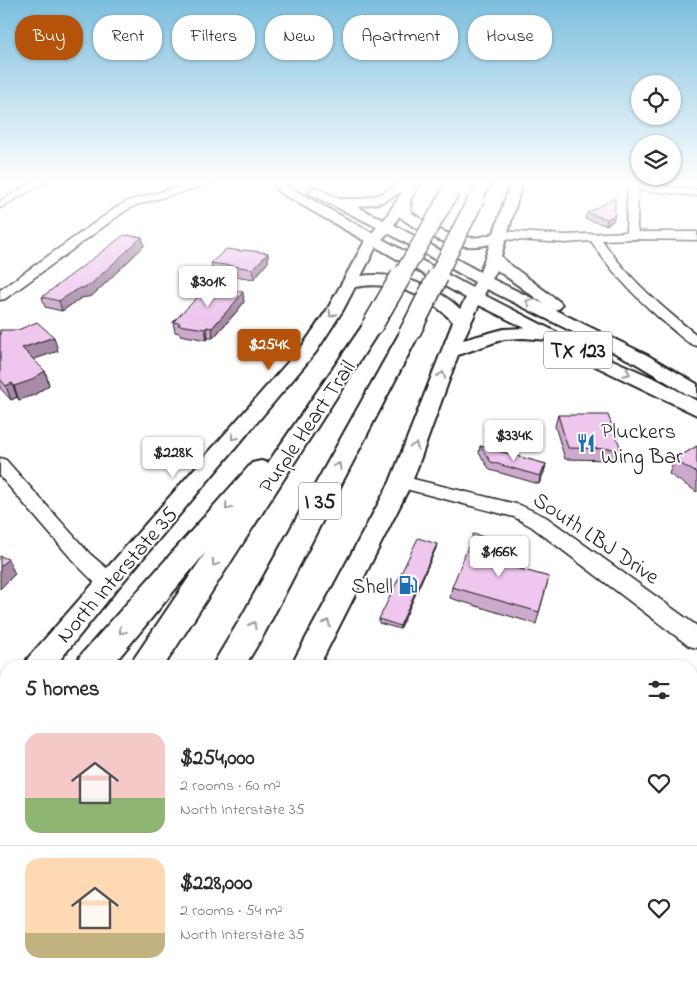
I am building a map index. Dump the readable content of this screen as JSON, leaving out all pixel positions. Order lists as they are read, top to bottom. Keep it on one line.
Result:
{"streets":{"highway":["Purple Heart Trail","I 35"],"main road":["TX 123","North Interstate 35"],"street":["South LBJ Drive"]},"crossings":[["TX 123","North Interstate 35"]],"places":{"restaurant":["Pluckers Wing Bar"],"fuel station":["Shell"]},"page":{"chip":["Buy","Rent","Filters","New","Apartment","House"],"price":["$301K","$254K","$334K","$228K","$166K"],"heading":"5 homes","list":[{"name":"$254,000","note":"2 rooms · 60 m² · North Interstate 35"},{"name":"$228,000","note":"2 rooms · 54 m² · North Interstate 35"}]}}
